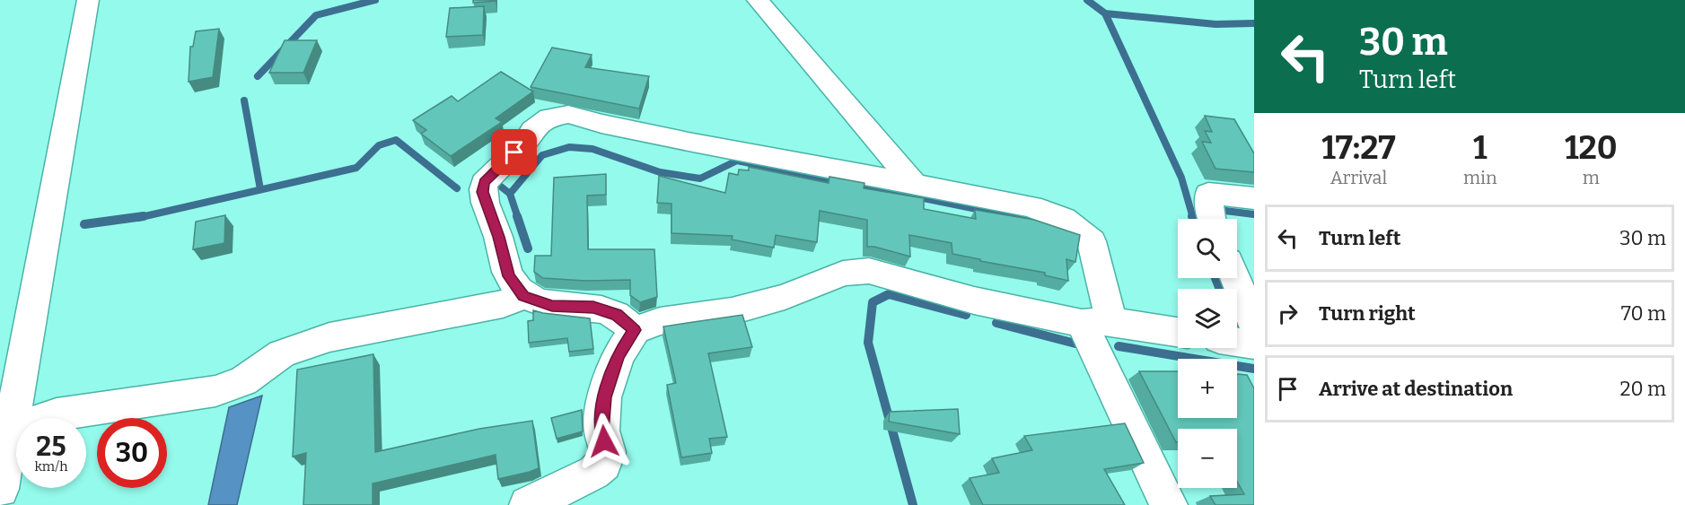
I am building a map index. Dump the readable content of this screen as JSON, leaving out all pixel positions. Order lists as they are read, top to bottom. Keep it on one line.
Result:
{"page":{"turn":["30 m","Turn left"],"eta":["17:27","Arrival","1","min","120","m"],"list":[{"name":"Turn left","value":"30 m"},{"name":"Turn right","value":"70 m"},{"name":"Arrive at destination","value":"20 m"}],"map_buttons":["+","−"],"speed":"25 km/h","limit":"30"}}
